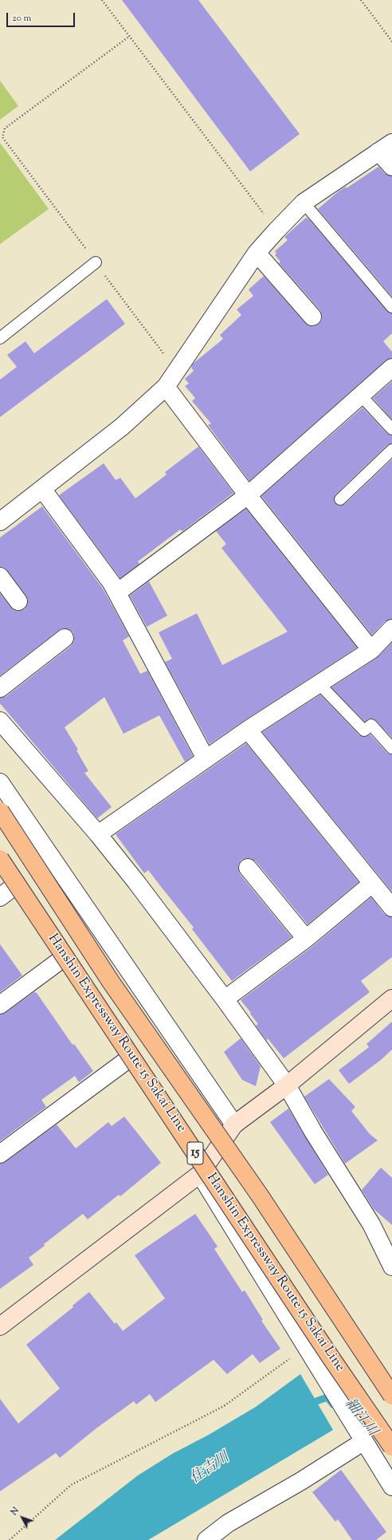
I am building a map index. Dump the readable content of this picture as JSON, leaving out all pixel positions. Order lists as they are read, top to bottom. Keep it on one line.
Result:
{"streets":{"highway":["Hanshin Expressway Route 15 Sakai Line","15"]},"water":["細江川","住吉川"],"scale_bar":"20 m","north":"top left"}
